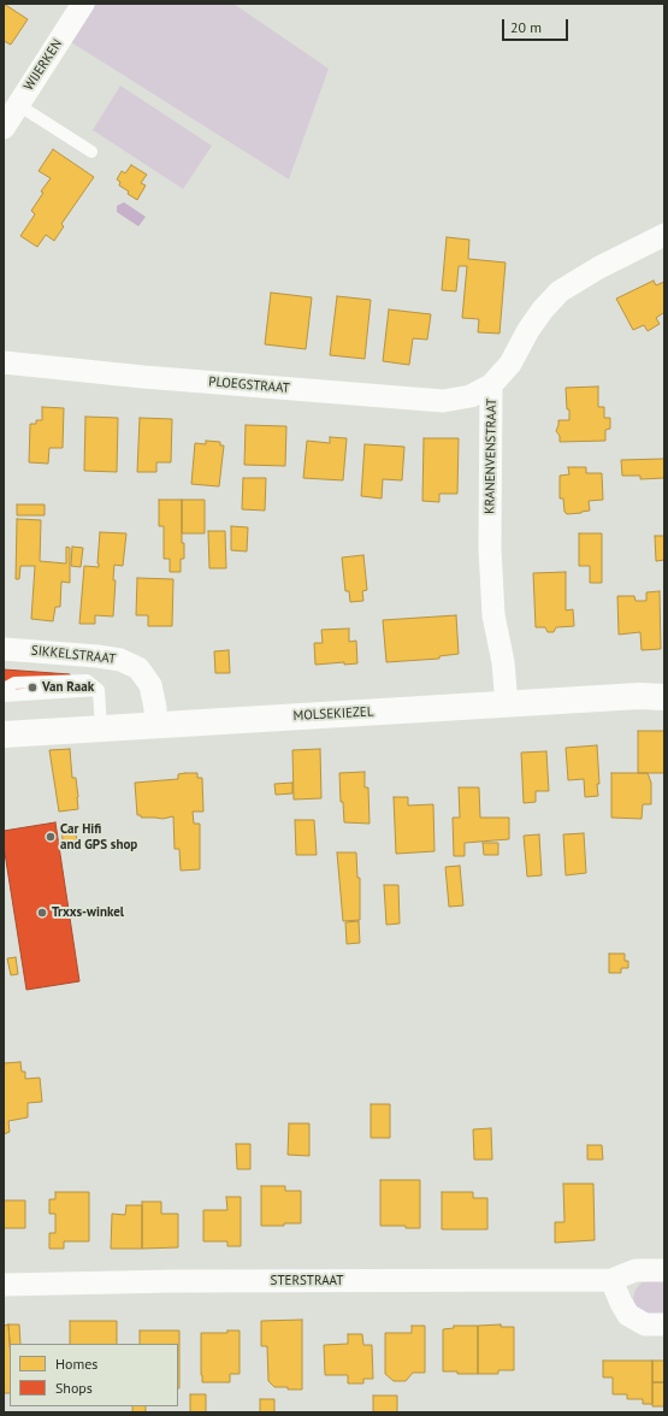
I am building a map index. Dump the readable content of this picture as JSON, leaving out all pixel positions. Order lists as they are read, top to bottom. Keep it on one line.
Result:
{"streets":{"main road":["MOLSEKIEZEL"],"street":["WIJERKEN","PLOEGSTRAAT","KRANENVENSTRAAT","SIKKELSTRAAT","STERSTRAAT"]},"crossings":[["PLOEGSTRAAT","KRANENVENSTRAAT"],["KRANENVENSTRAAT","MOLSEKIEZEL"],["SIKKELSTRAAT","MOLSEKIEZEL"]],"places":["Van Raak","Car Hifi and GPS shop","Trxxs-winkel"],"legend":["Homes","Shops"],"scale_bar":"20 m"}
